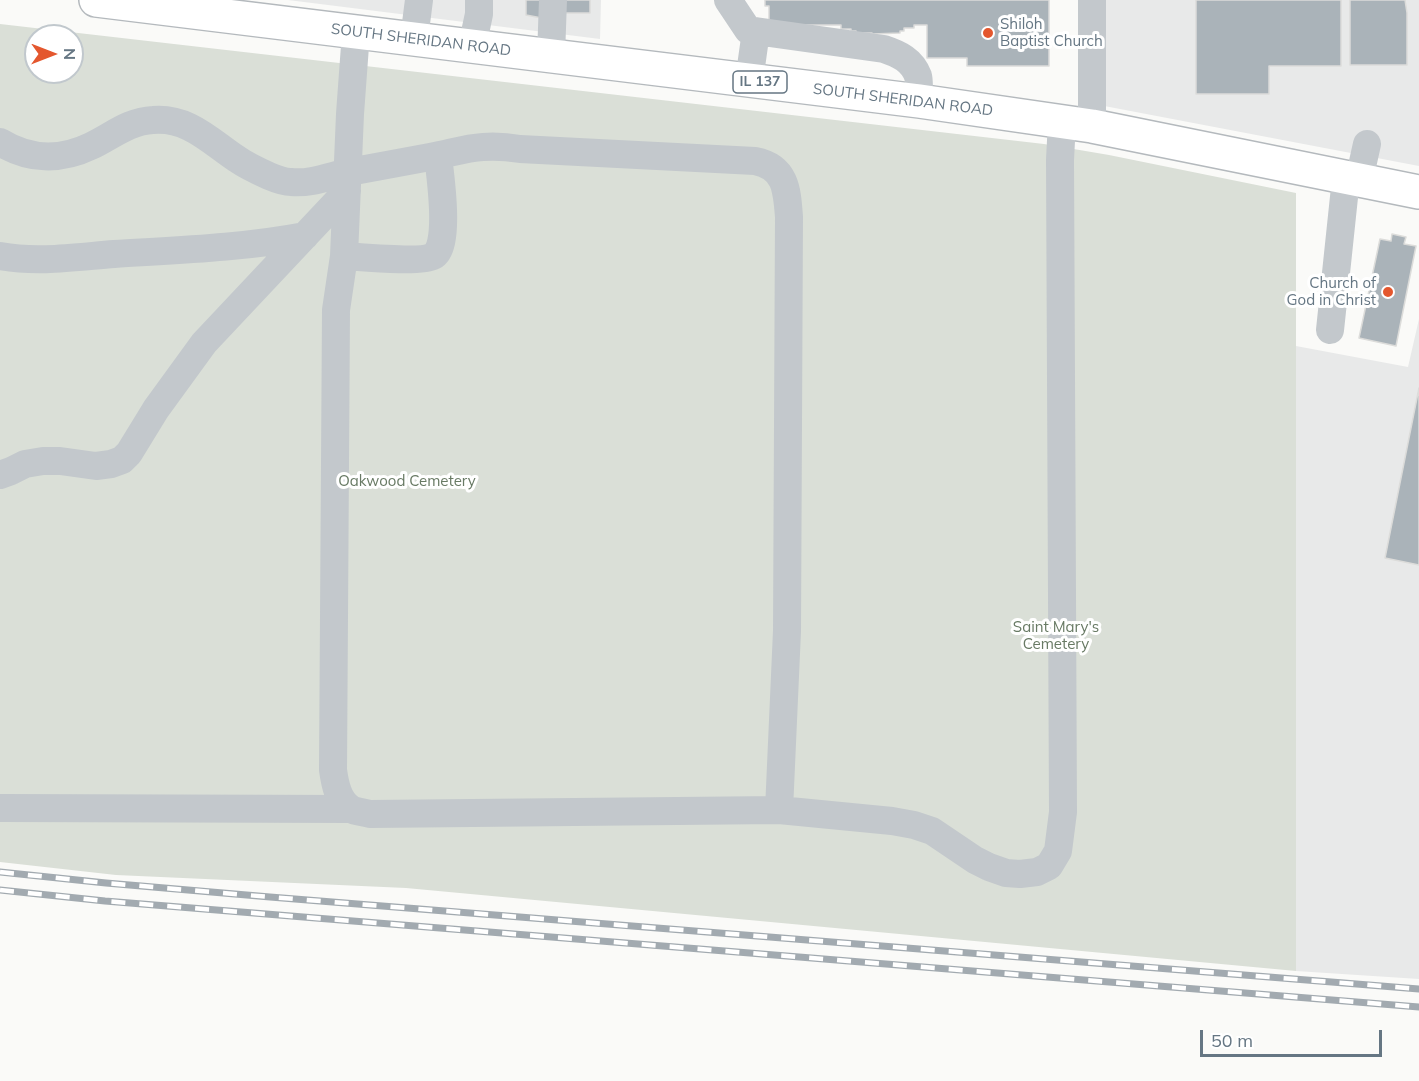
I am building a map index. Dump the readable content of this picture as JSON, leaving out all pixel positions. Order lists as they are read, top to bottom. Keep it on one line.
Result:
{"streets":{"highway":["SOUTH SHERIDAN ROAD","IL 137"]},"parks":["Oakwood Cemetery","Saint Mary's Cemetery"],"places":["Shiloh Baptist Church","Church of God in Christ"],"scale_bar":"50 m","north":"right"}
